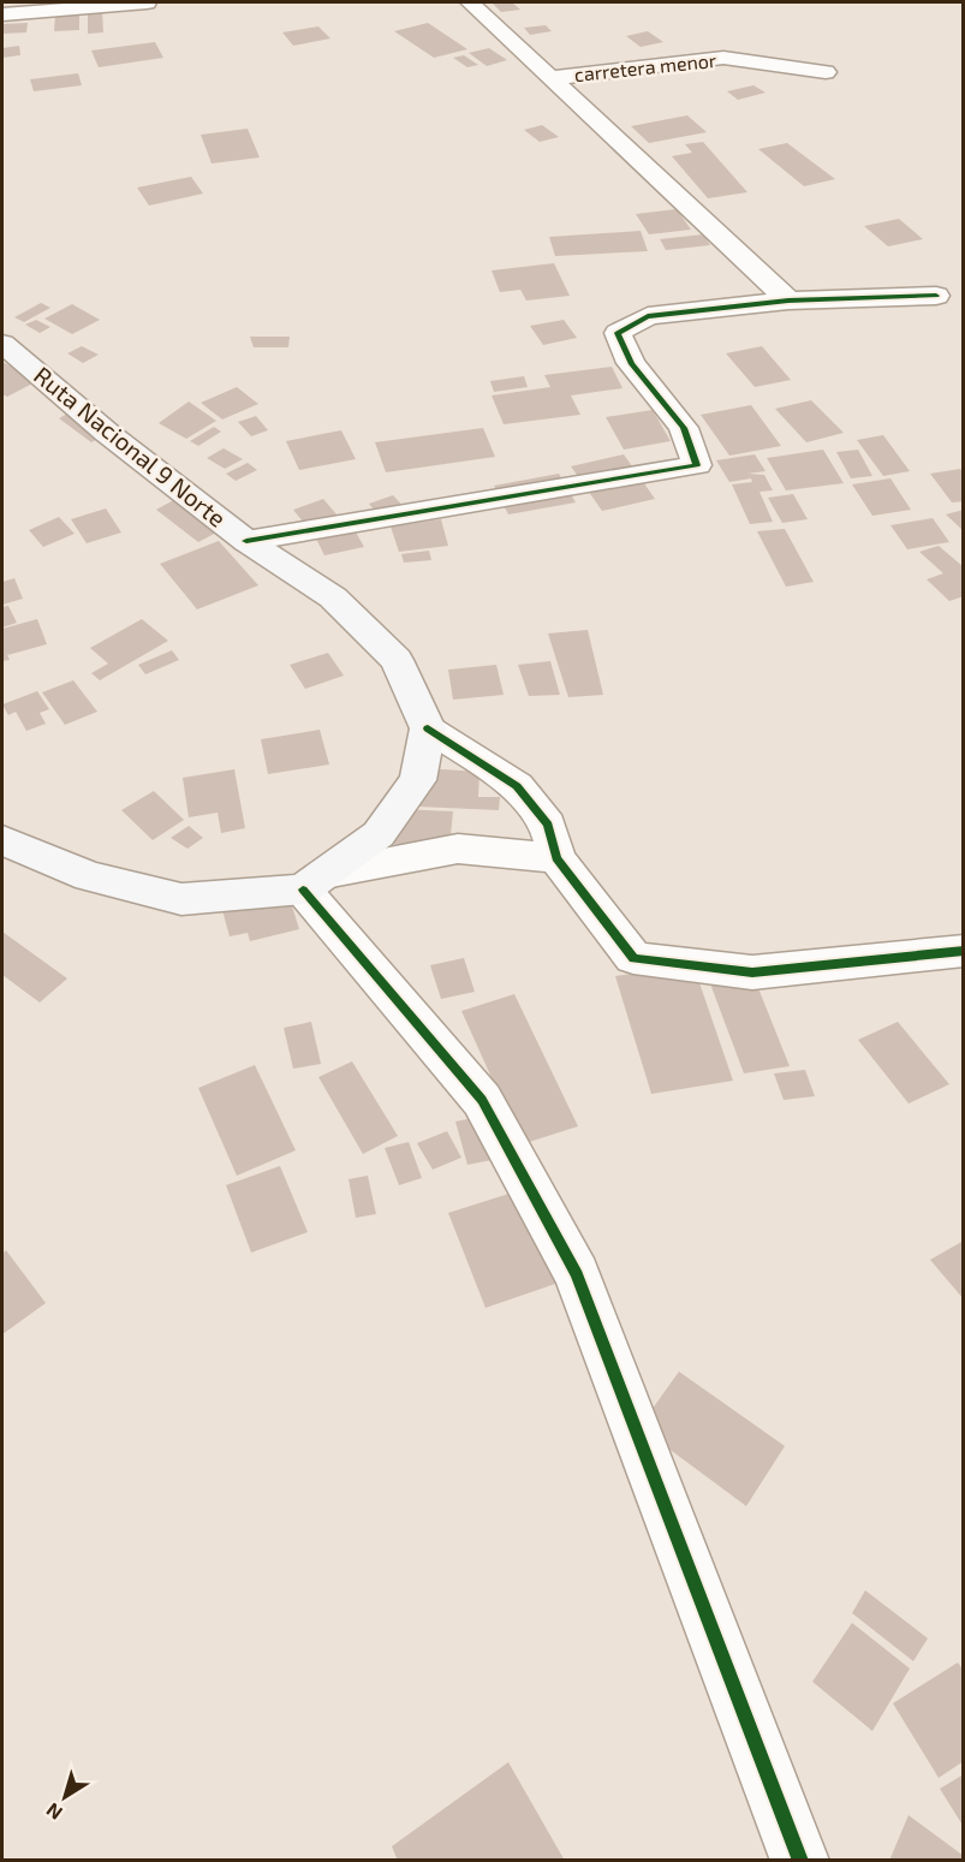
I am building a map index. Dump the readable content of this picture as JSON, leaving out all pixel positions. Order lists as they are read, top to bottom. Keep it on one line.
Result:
{"streets":{"main road":["Ruta Nacional 9 Norte"],"street":["carretera menor"]},"north":"bottom left"}
